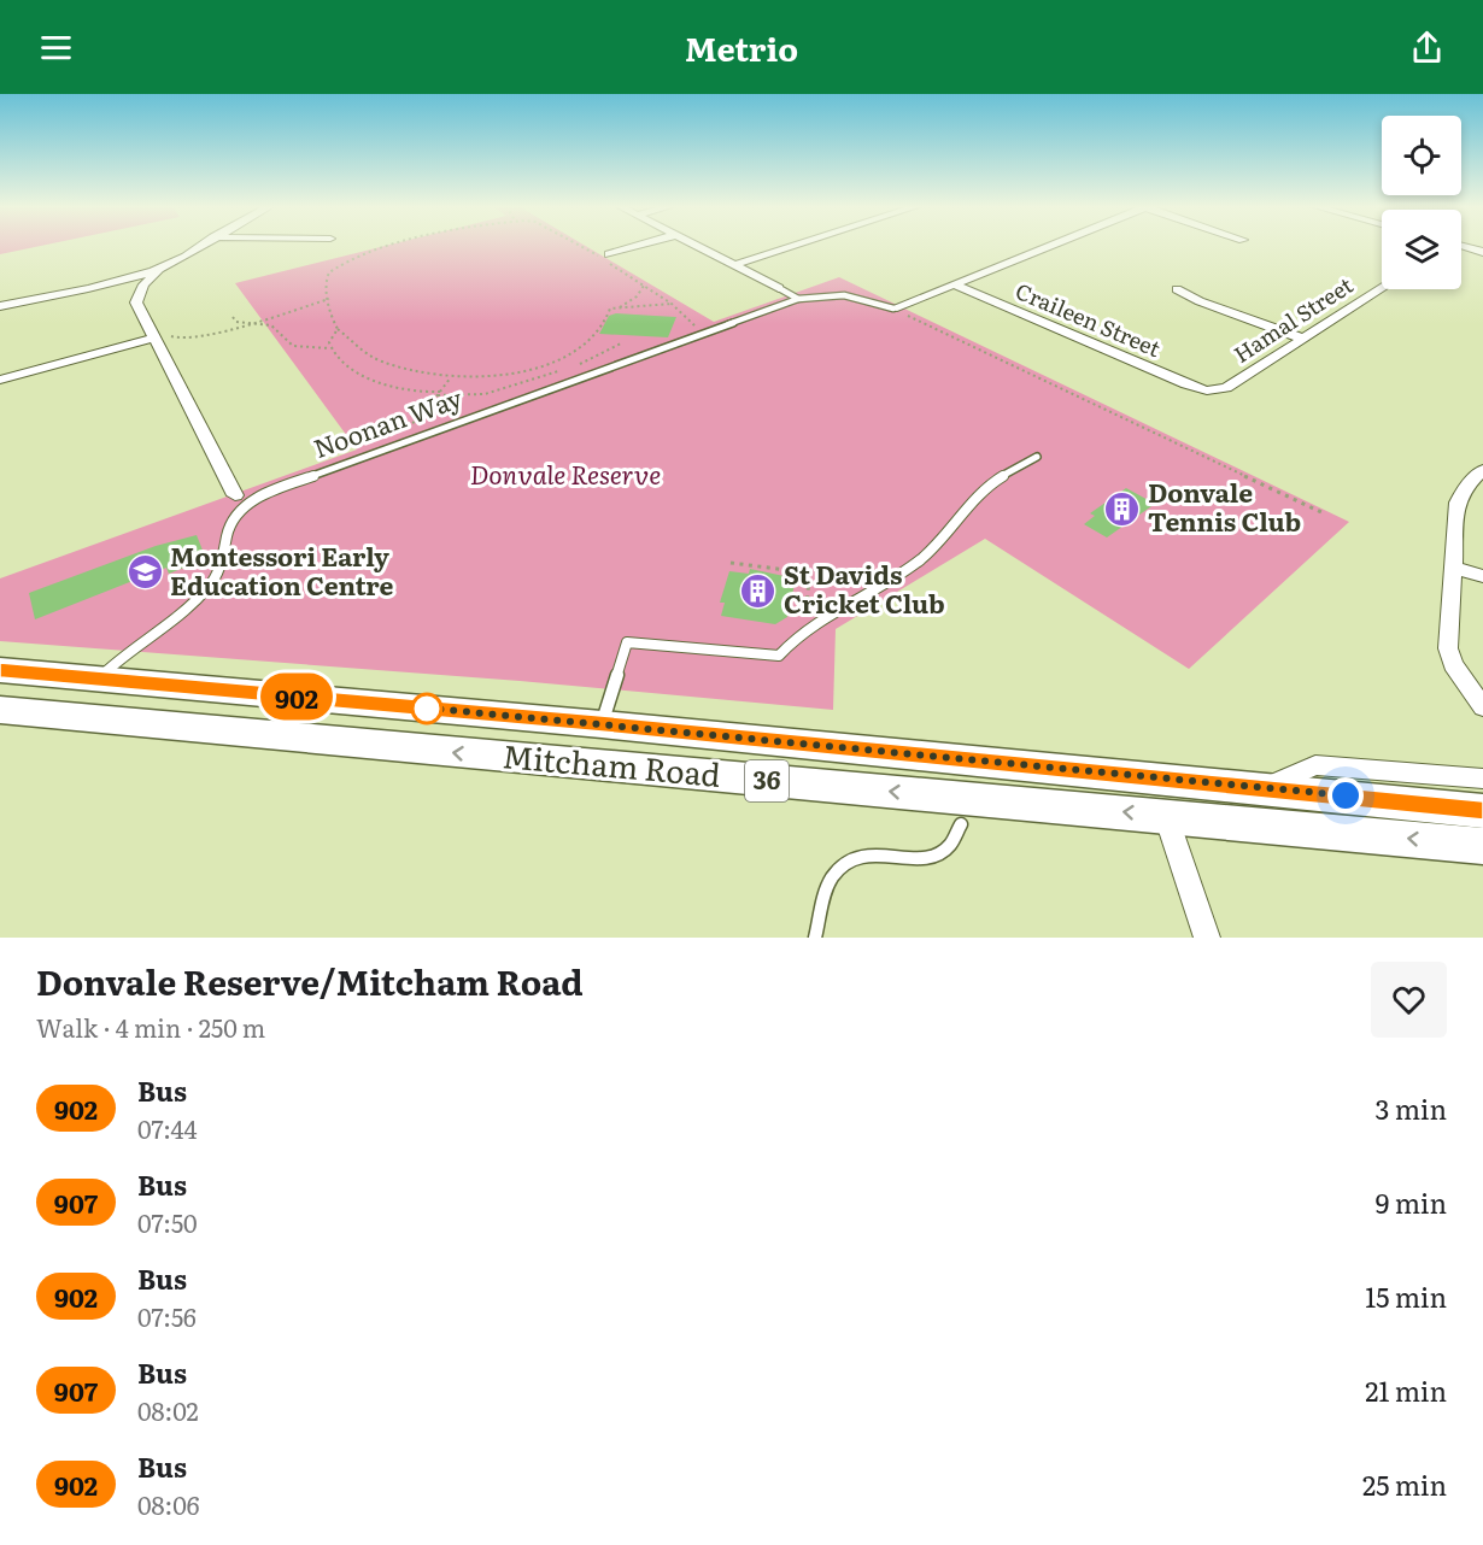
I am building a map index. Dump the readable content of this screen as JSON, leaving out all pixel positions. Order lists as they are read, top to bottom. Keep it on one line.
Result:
{"streets":{"main road":["Mitcham Road","36"],"street":["Craileen Street","Hamal Street"],"lane":["Noonan Way"]},"crossings":[["Craileen Street","Hamal Street"]],"parks":["Donvale Reserve"],"places":{"building":["Donvale Tennis Club","St Davids Cricket Club"],"school or university":["Montessori Early Education Centre"]},"lines":["bus line 902"],"page":{"header":"Metrio","on_map":"902","heading":["Donvale Reserve/Mitcham Road","Walk · 4 min · 250 m"],"list":[{"mark":"902","name":"Bus","note":"07:44","value":"3 min"},{"mark":"907","name":"Bus","note":"07:50","value":"9 min"},{"mark":"902","name":"Bus","note":"07:56","value":"15 min"},{"mark":"907","name":"Bus","note":"08:02","value":"21 min"},{"mark":"902","name":"Bus","note":"08:06","value":"25 min"}]}}
